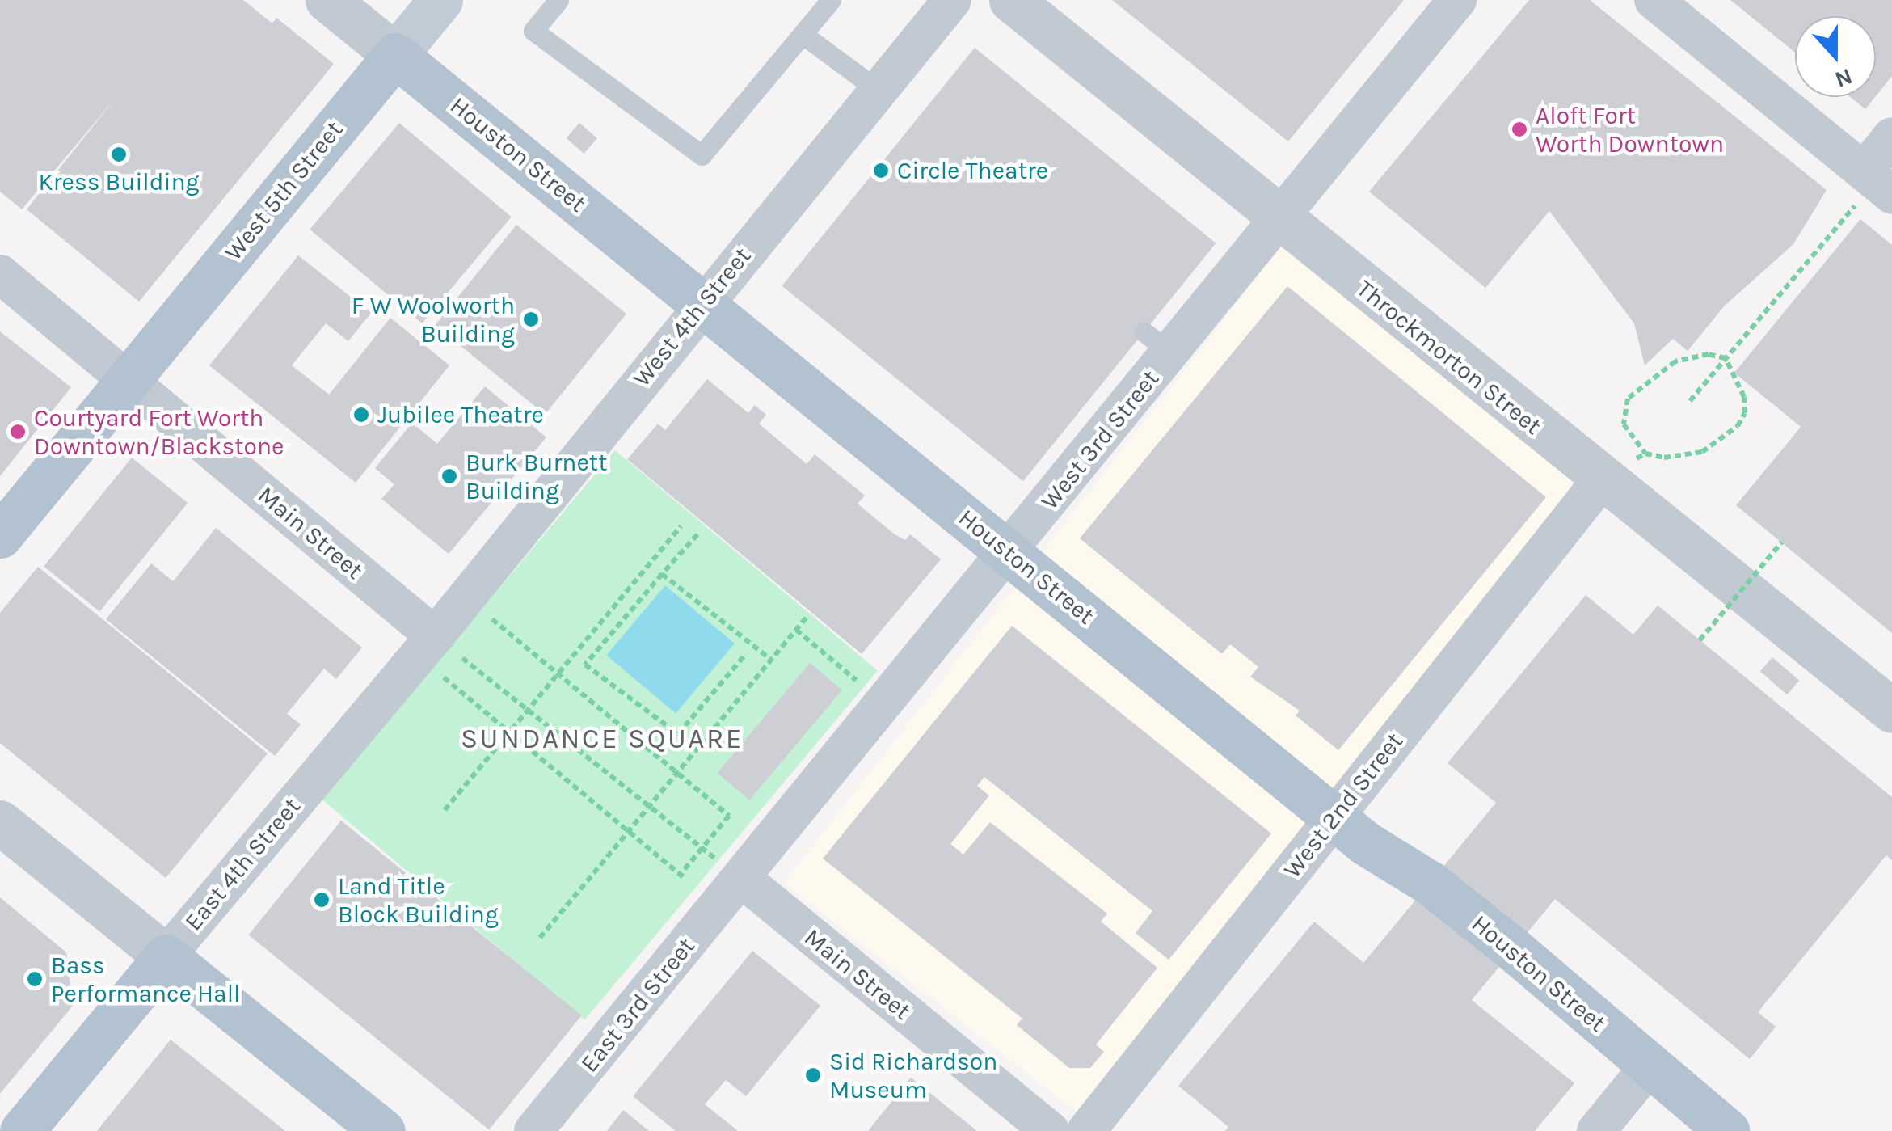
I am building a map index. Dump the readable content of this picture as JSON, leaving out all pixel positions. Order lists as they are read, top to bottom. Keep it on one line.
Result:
{"streets":{"main road":["Houston Street","West 5th Street","East 4th Street"],"street":["West 4th Street","Throckmorton Street","West 3rd Street","Main Street","West 2nd Street","East 3rd Street"]},"crossings":[["Houston Street","West 5th Street"],["Houston Street","West 4th Street"],["Houston Street","West 3rd Street"],["Houston Street","West 2nd Street"],["West 5th Street","Main Street"],["West 4th Street","Main Street"],["West 4th Street","East 4th Street"],["Throckmorton Street","West 3rd Street"],["Throckmorton Street","West 2nd Street"],["West 3rd Street","Main Street"],["West 3rd Street","East 3rd Street"],["Main Street","East 4th Street"],["Main Street","East 3rd Street"]],"districts":["SUNDANCE SQUARE"],"places":["Aloft Fort Worth Downtown","Kress Building","Circle Theatre","F W Woolworth Building","Jubilee Theatre","Courtyard Fort Worth Downtown/Blackstone","Burk Burnett Building","Land Title Block Building","Bass Performance Hall","Sid Richardson Museum"],"north":"bottom"}
